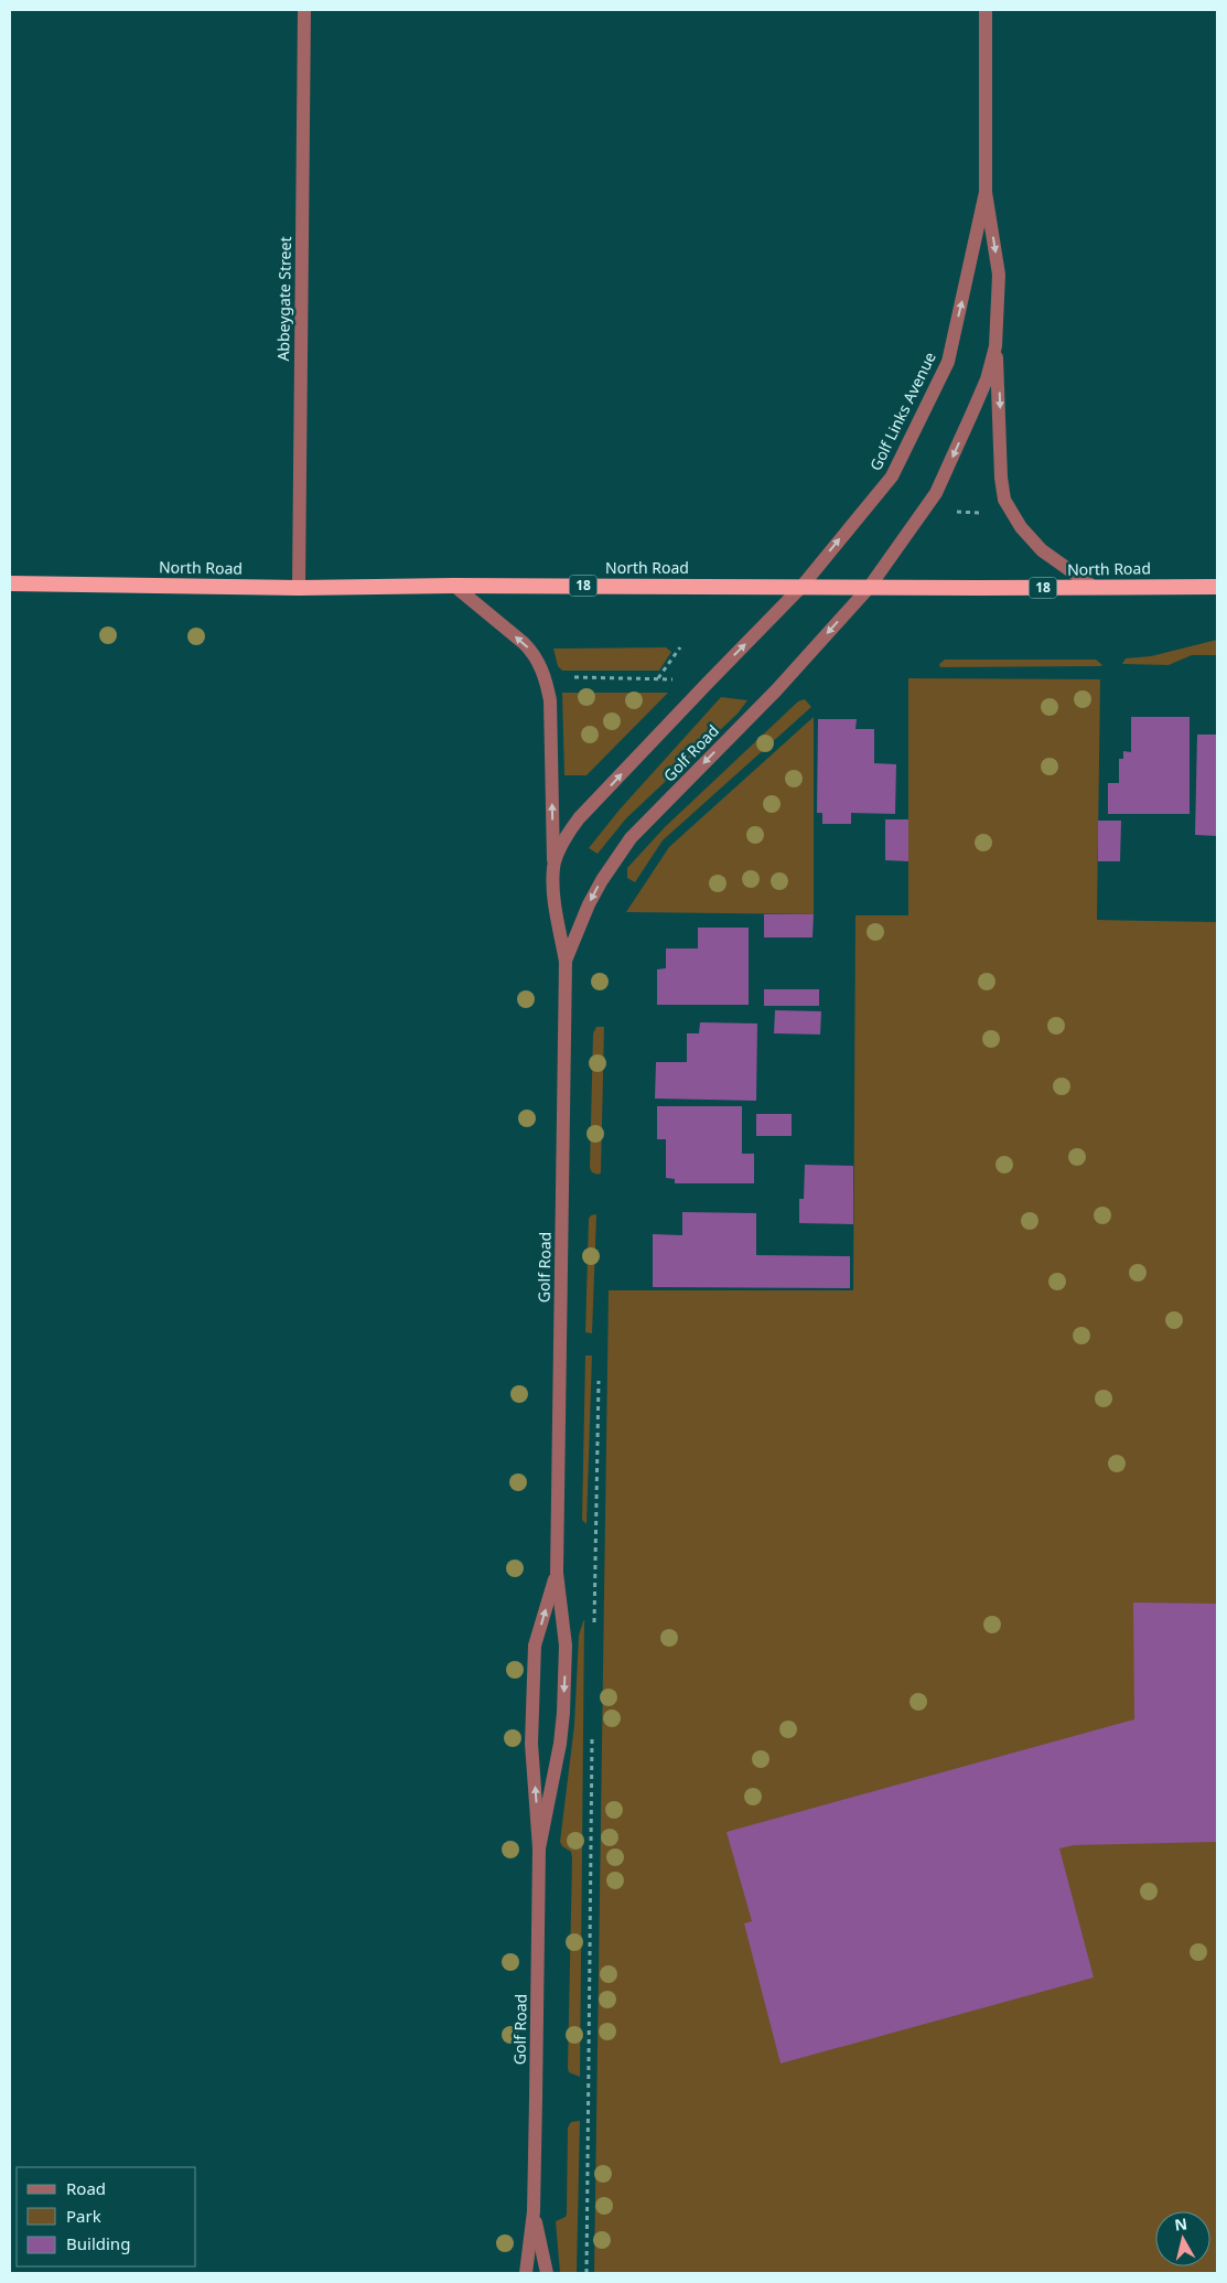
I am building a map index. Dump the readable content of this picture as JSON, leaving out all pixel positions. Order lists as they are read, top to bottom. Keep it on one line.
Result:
{"streets":{"highway":["North Road","18"],"street":["Abbeygate Street","Golf Links Avenue","Golf Road"]},"crossings":[["Abbeygate Street","North Road"],["Golf Links Avenue","North Road"],["Golf Links Avenue","Golf Road"],["North Road","Golf Road"]],"legend":["Road","Park","Building"],"north":"top"}
